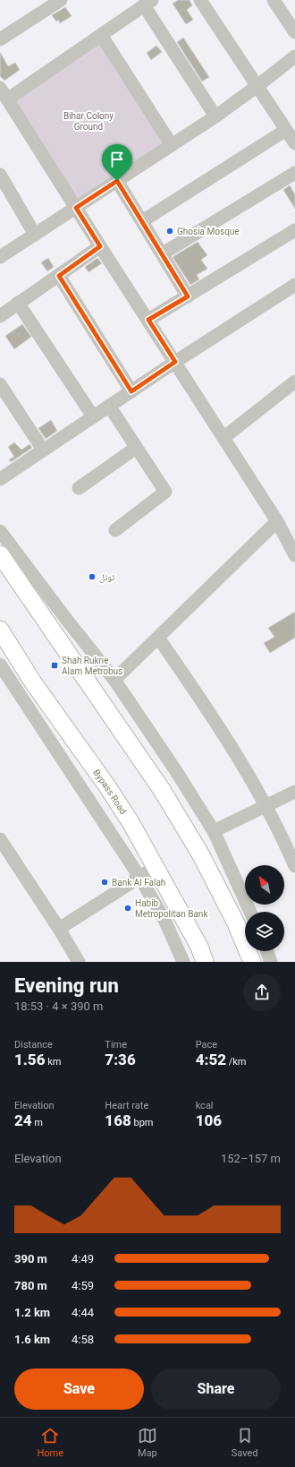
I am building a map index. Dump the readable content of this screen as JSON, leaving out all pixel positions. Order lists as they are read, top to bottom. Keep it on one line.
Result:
{"streets":{"main road":["Bypass Road"]},"parks":["Bihar Colony Ground"],"places":{"other":["Ghosia Mosque","ٹوٹل","Bank Al Falah","Habib Metropolitan Bank"],"transit":["Shah Rukne Alam Metrobus"]},"north":"top left","page":{"heading":["Evening run","18:53 · 4 × 390 m"],"stats":[["Distance","1.56 km"],["Time","7:36"],["Pace","4:52 /km"],["Elevation","24 m"],["Heart rate","168 bpm"],["kcal","106"]],"chart":["Elevation","152–157 m"],"list":[{"name":"390 m","note":"4:49"},{"name":"780 m","note":"4:59"},{"name":"1.2 km","note":"4:44"},{"name":"1.6 km","note":"4:58"}],"buttons":["Save","Share"],"tabs":["Home","Map","Saved"]}}
